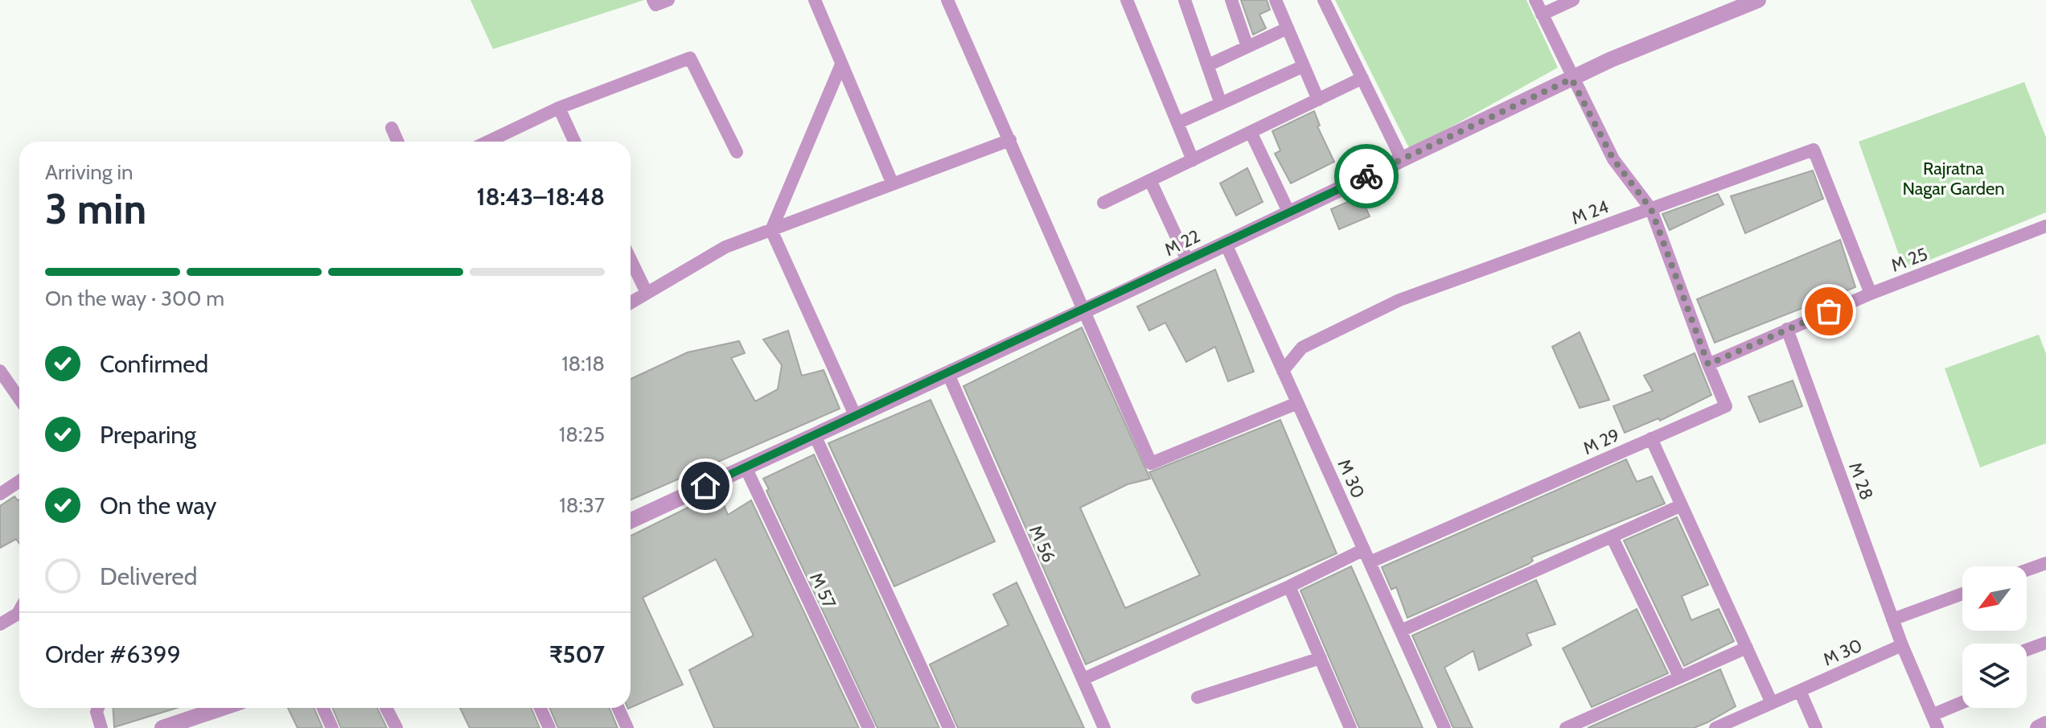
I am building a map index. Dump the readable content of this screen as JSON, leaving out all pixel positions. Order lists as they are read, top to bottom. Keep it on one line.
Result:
{"streets":{"street":["M 24","M 22","M 25","M 29","M 30","M 28","M 56","M 57"]},"crossings":[["M 24","M 25"],["M 24","M 30"],["M 22","M 30"],["M 22","M 56"],["M 22","M 57"],["M 25","M 28"],["M 29","M 30"],["M 30","M 28"]],"parks":["Rajratna Nagar Garden"],"north":"bottom left","page":{"heading":["3 min","Arriving in","18:43–18:48"],"panel":["Order #6399","₹507"],"bar":"On the way · 300 m","list":[["Confirmed","18:18"],["Preparing","18:25"],["On the way","18:37"],"Delivered"]}}
